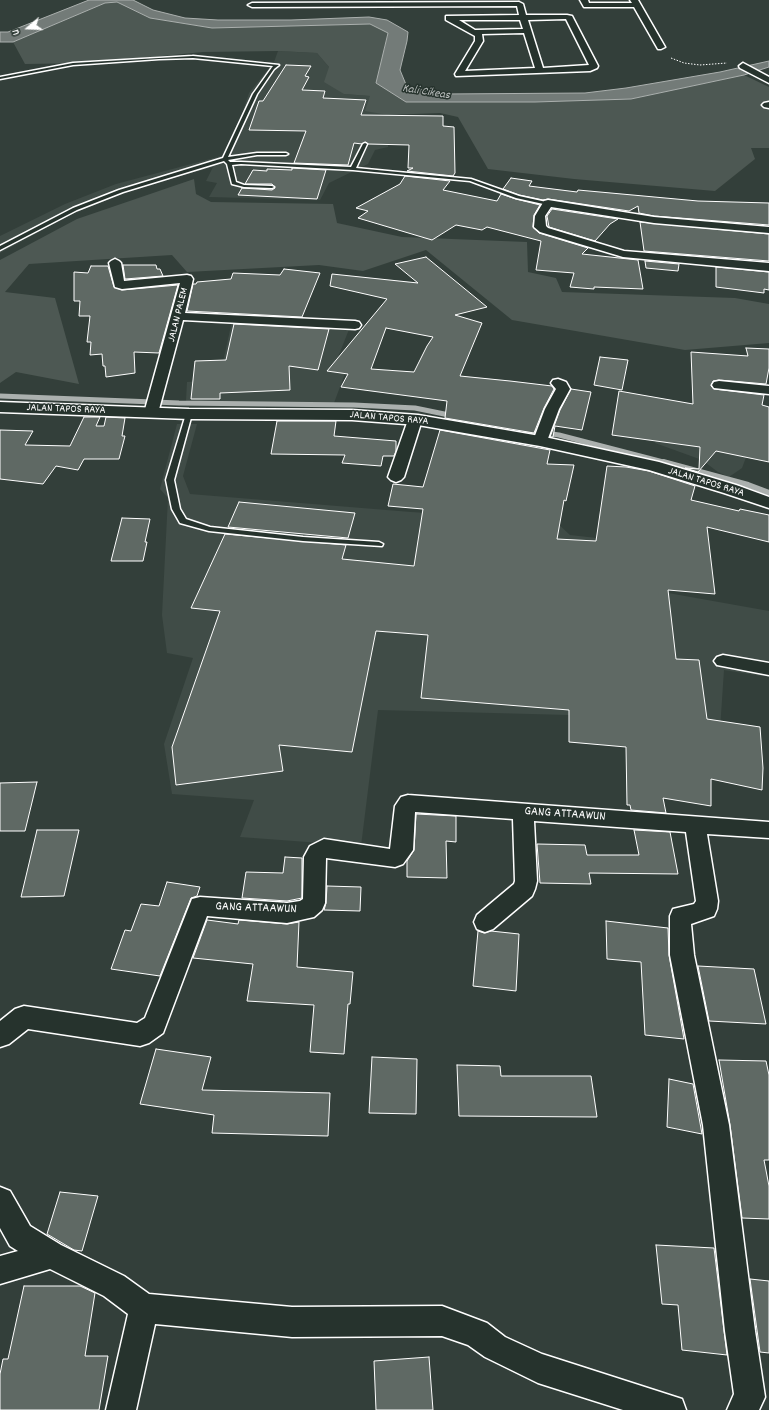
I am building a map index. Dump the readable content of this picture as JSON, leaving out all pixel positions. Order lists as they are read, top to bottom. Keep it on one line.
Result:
{"streets":{"main road":["JALAN TAPOS RAYA"],"street":["JALAN PALEM","GANG ATTAAWUN"]},"crossings":[["JALAN PALEM","JALAN TAPOS RAYA"]],"water":["Kali Cikeas"],"north":"left"}
